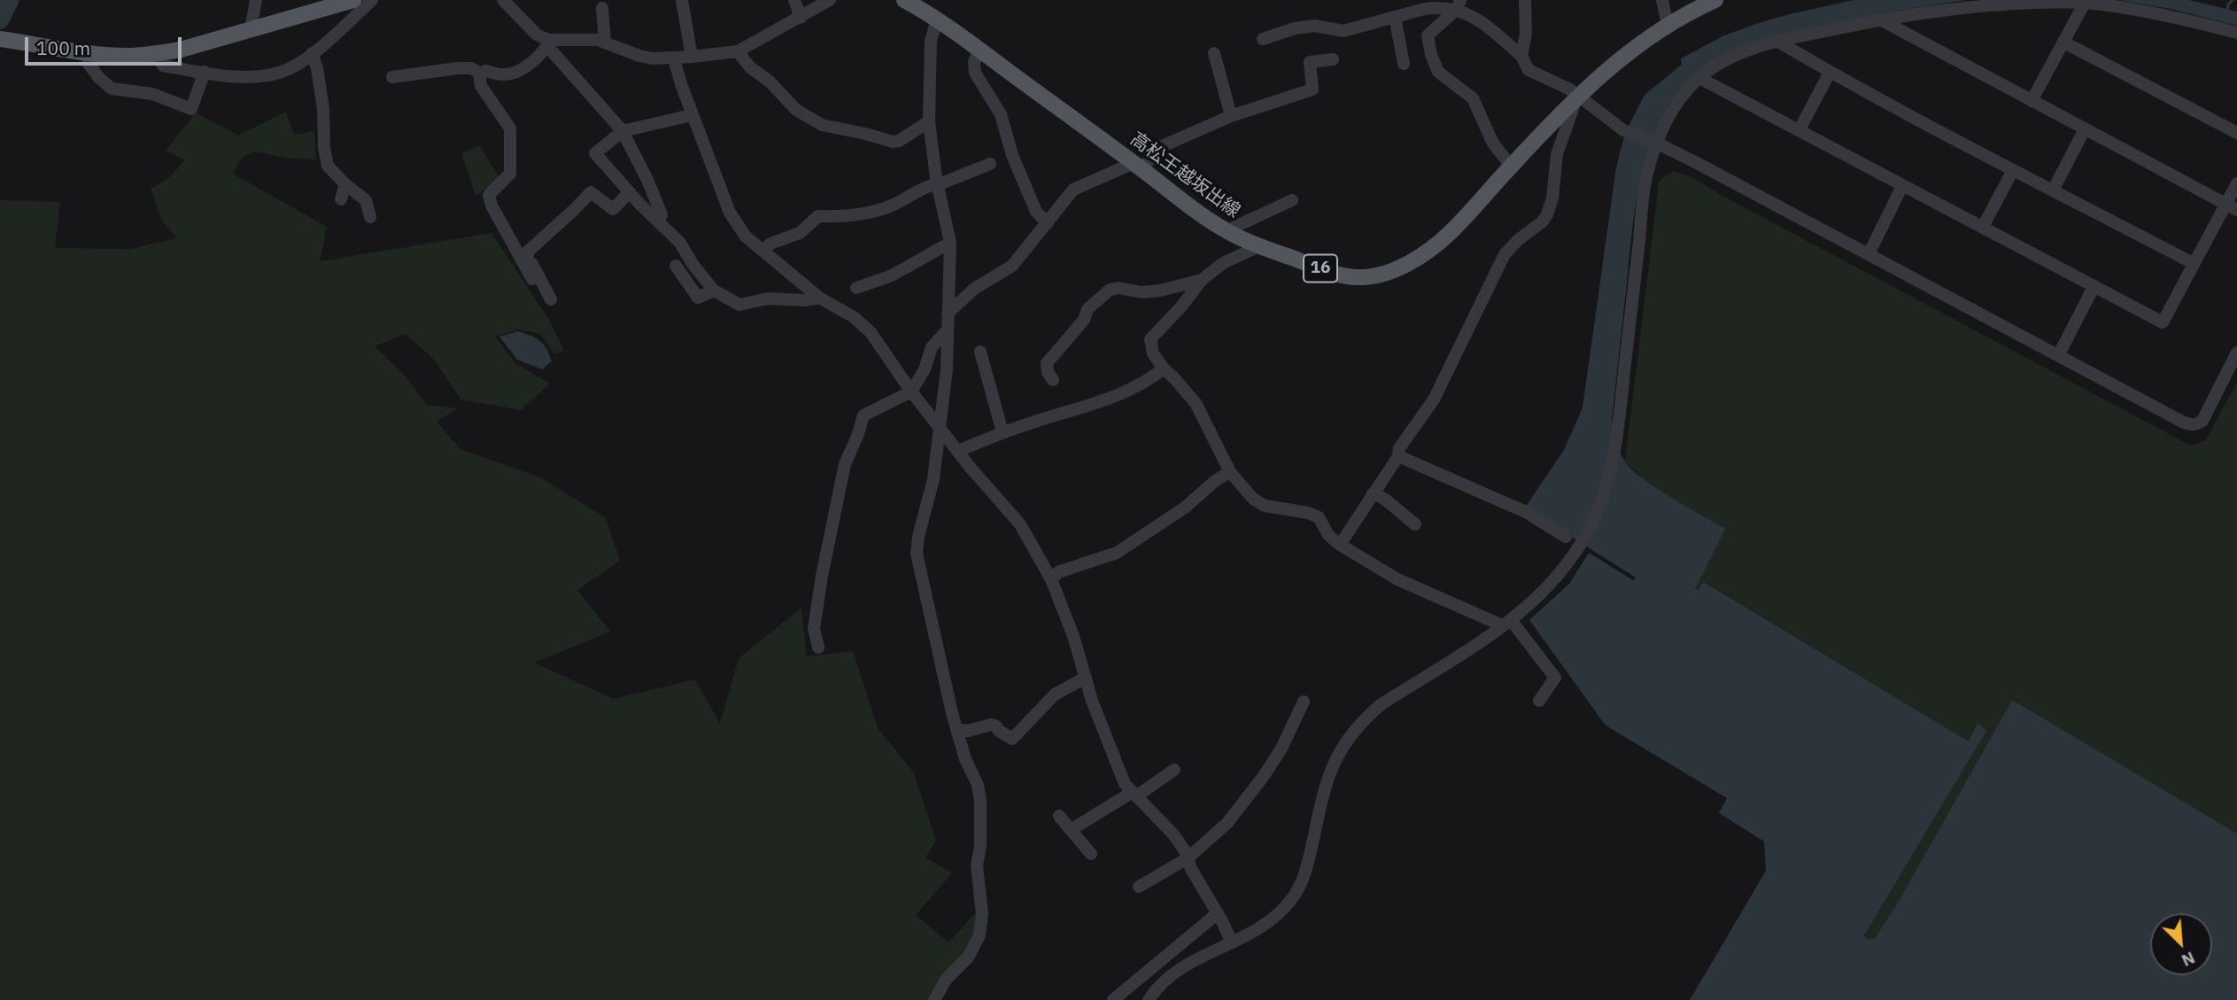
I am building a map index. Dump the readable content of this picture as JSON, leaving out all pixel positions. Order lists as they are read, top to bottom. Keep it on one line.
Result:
{"streets":{"main road":["高松王越坂出線","16"]},"scale_bar":"100 m","north":"bottom right"}
